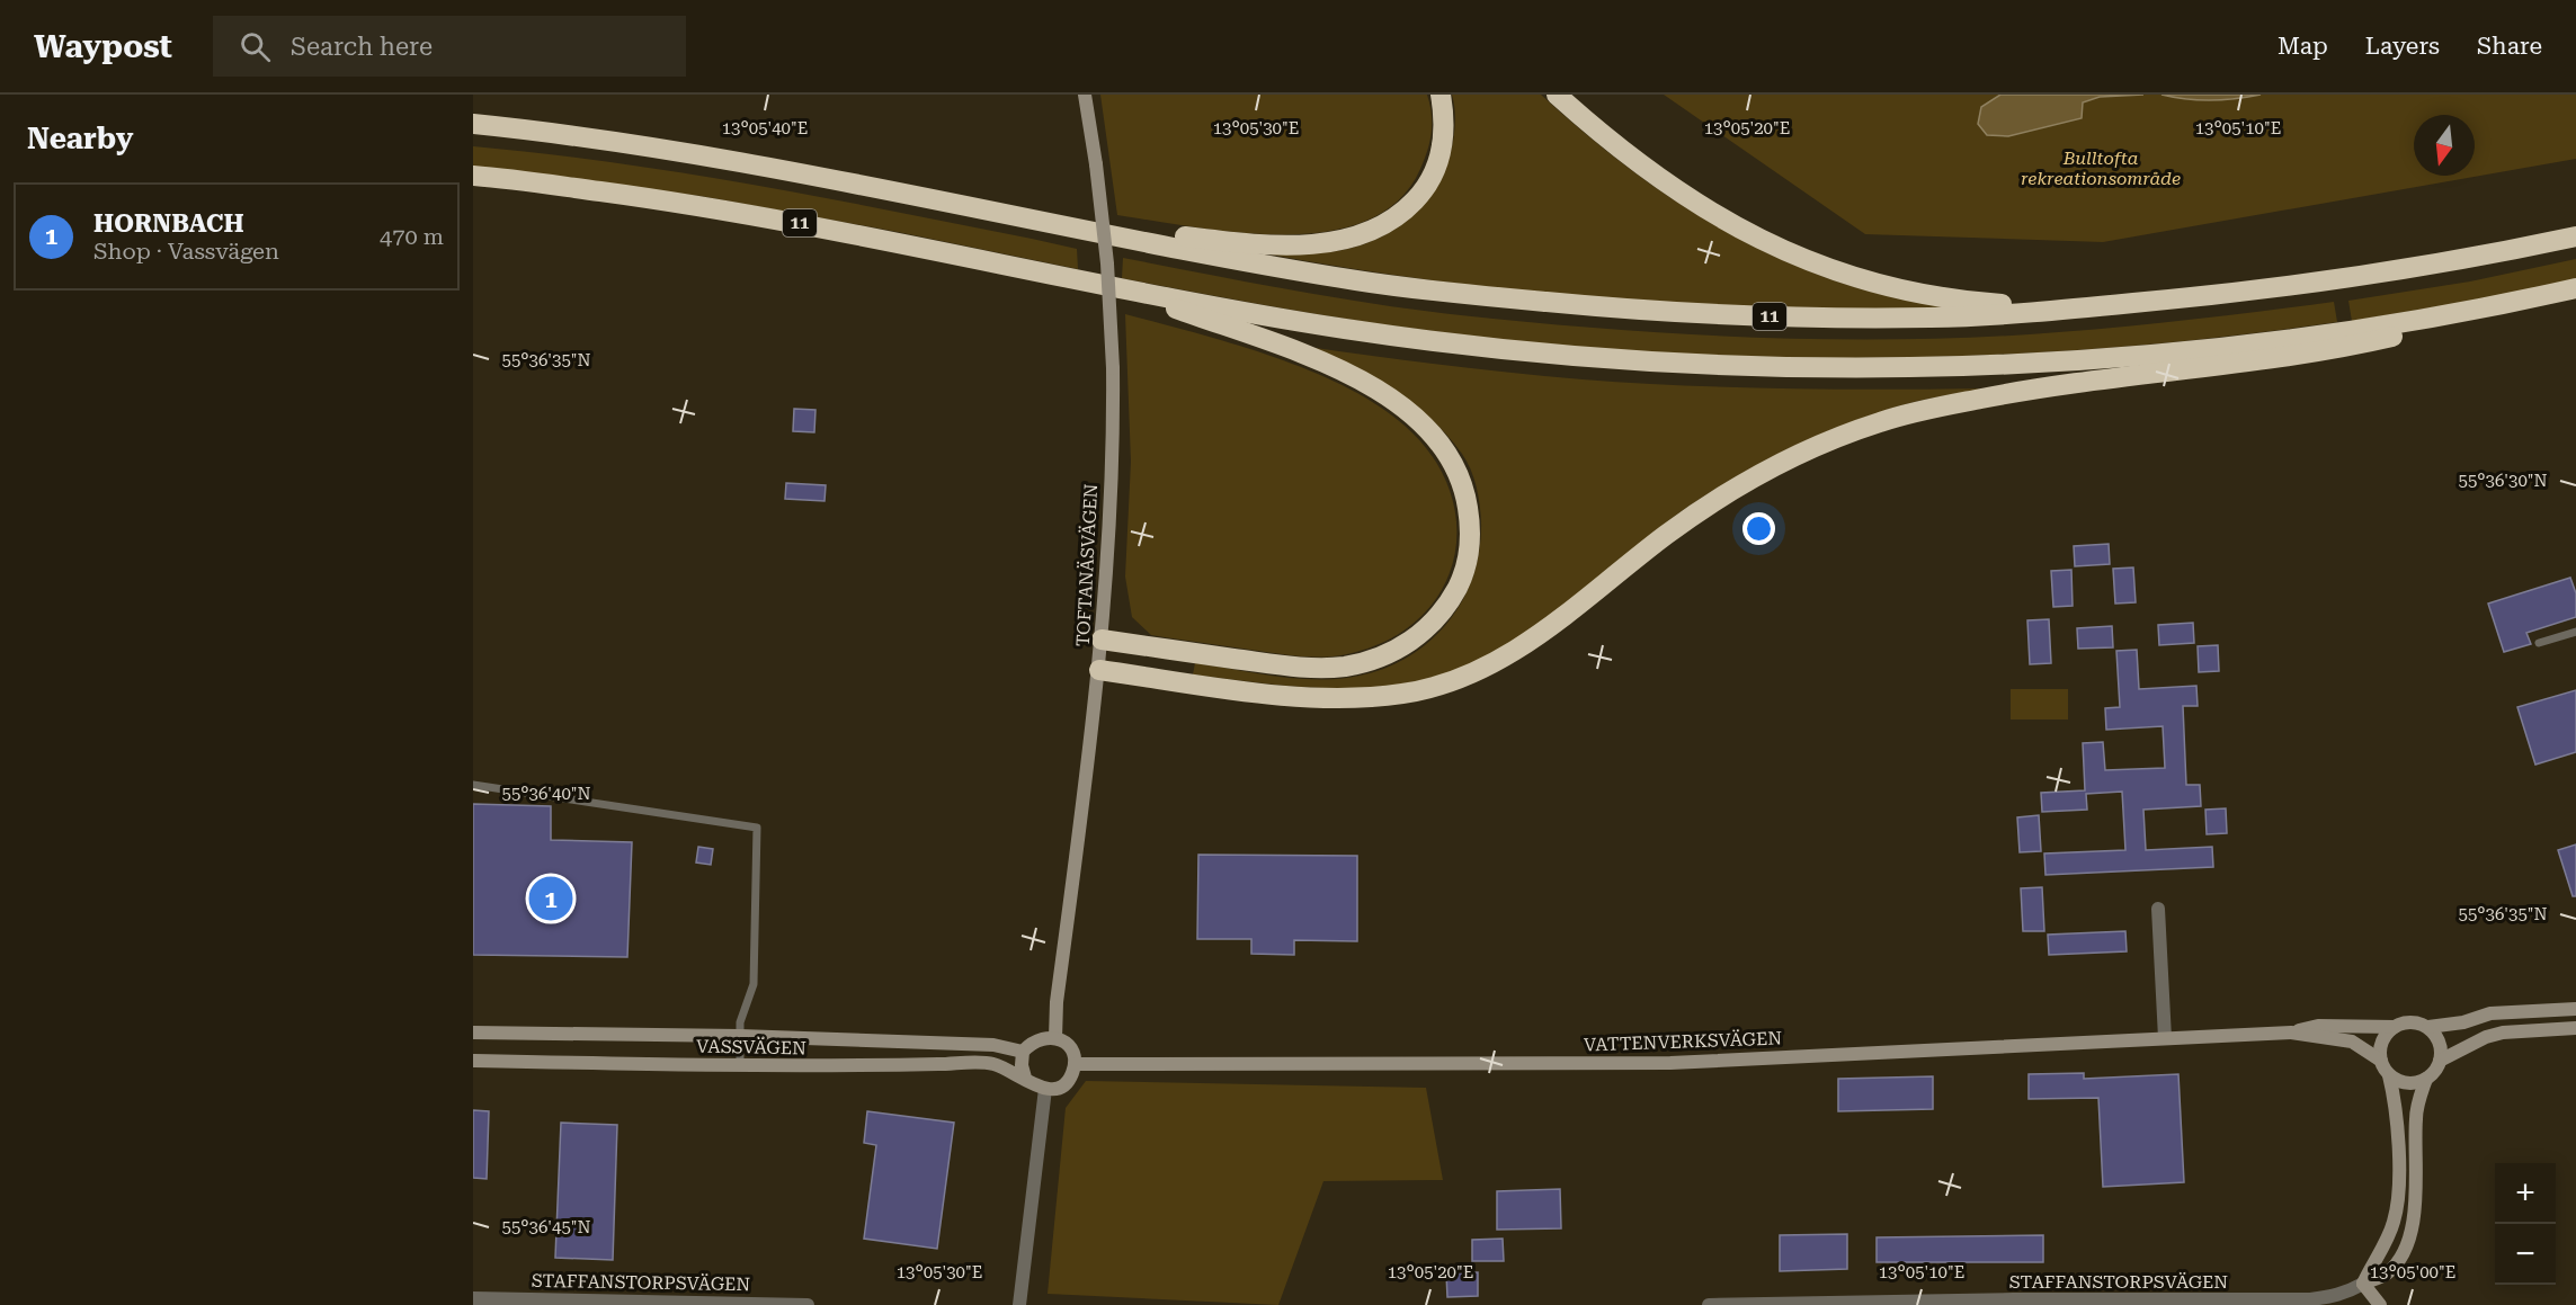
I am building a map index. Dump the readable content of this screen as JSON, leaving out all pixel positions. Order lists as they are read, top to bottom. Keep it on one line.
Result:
{"streets":{"highway":["11"],"street":["TOFTANÄSVÄGEN","VATTENVERKSVÄGEN","VASSVÄGEN","STAFFANSTORPSVÄGEN"]},"crossings":[["TOFTANÄSVÄGEN","VATTENVERKSVÄGEN"],["TOFTANÄSVÄGEN","VASSVÄGEN"],["VATTENVERKSVÄGEN","VASSVÄGEN"]],"parks":["Bulltofta rekreationsområde"],"north":"bottom","page":{"header":"Waypost","search":"Search here","nav":["Map","Layers","Share"],"heading":"Nearby","list":[{"mark":"1","name":"HORNBACH","note":"Shop · Vassvägen","value":"470 m"}],"pins":"1","map_buttons":["+","−"]},"coordinates":["13°05'40\"E","13°05'30\"E","13°05'20\"E","13°05'10\"E","55°36'35\"N","55°36'30\"N","55°36'40\"N","55°36'45\"N","13°05'00\"E"]}
